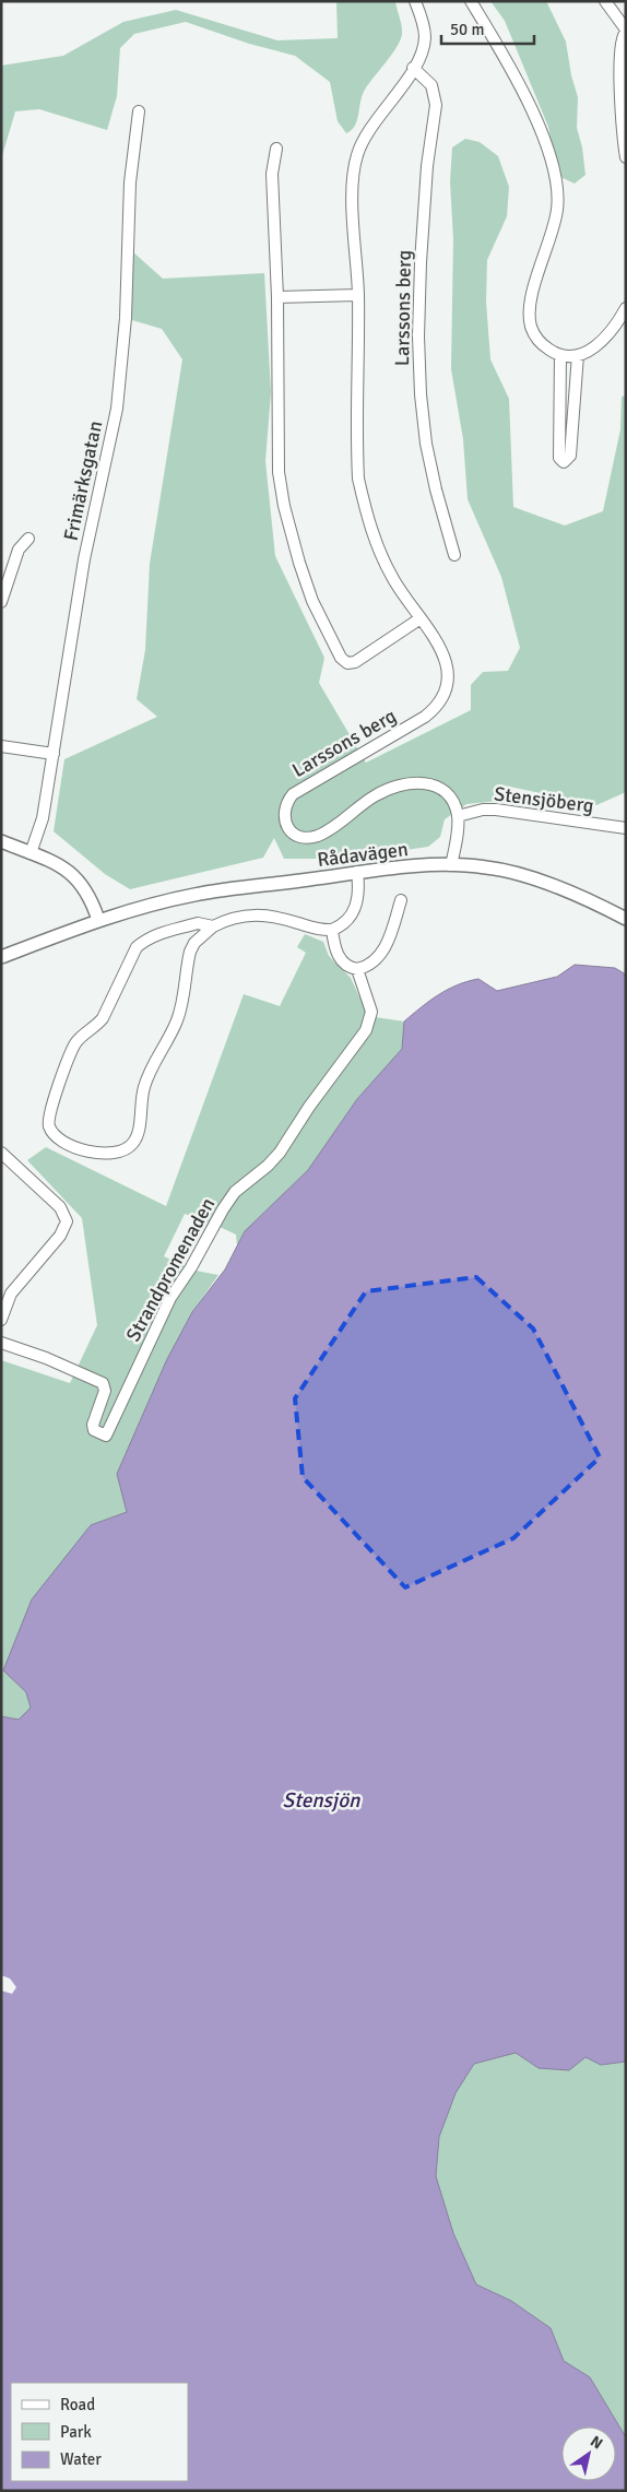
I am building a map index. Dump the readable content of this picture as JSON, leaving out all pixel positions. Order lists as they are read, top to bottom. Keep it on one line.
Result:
{"streets":{"street":["Larssons berg","Frimärksgatan","Stensjöberg","Rådavägen","Strandpromenaden"]},"crossings":[["Larssons berg","Stensjöberg"]],"water":["Stensjön"],"legend":["Road","Park","Water"],"scale_bar":"50 m","north":"top right"}
